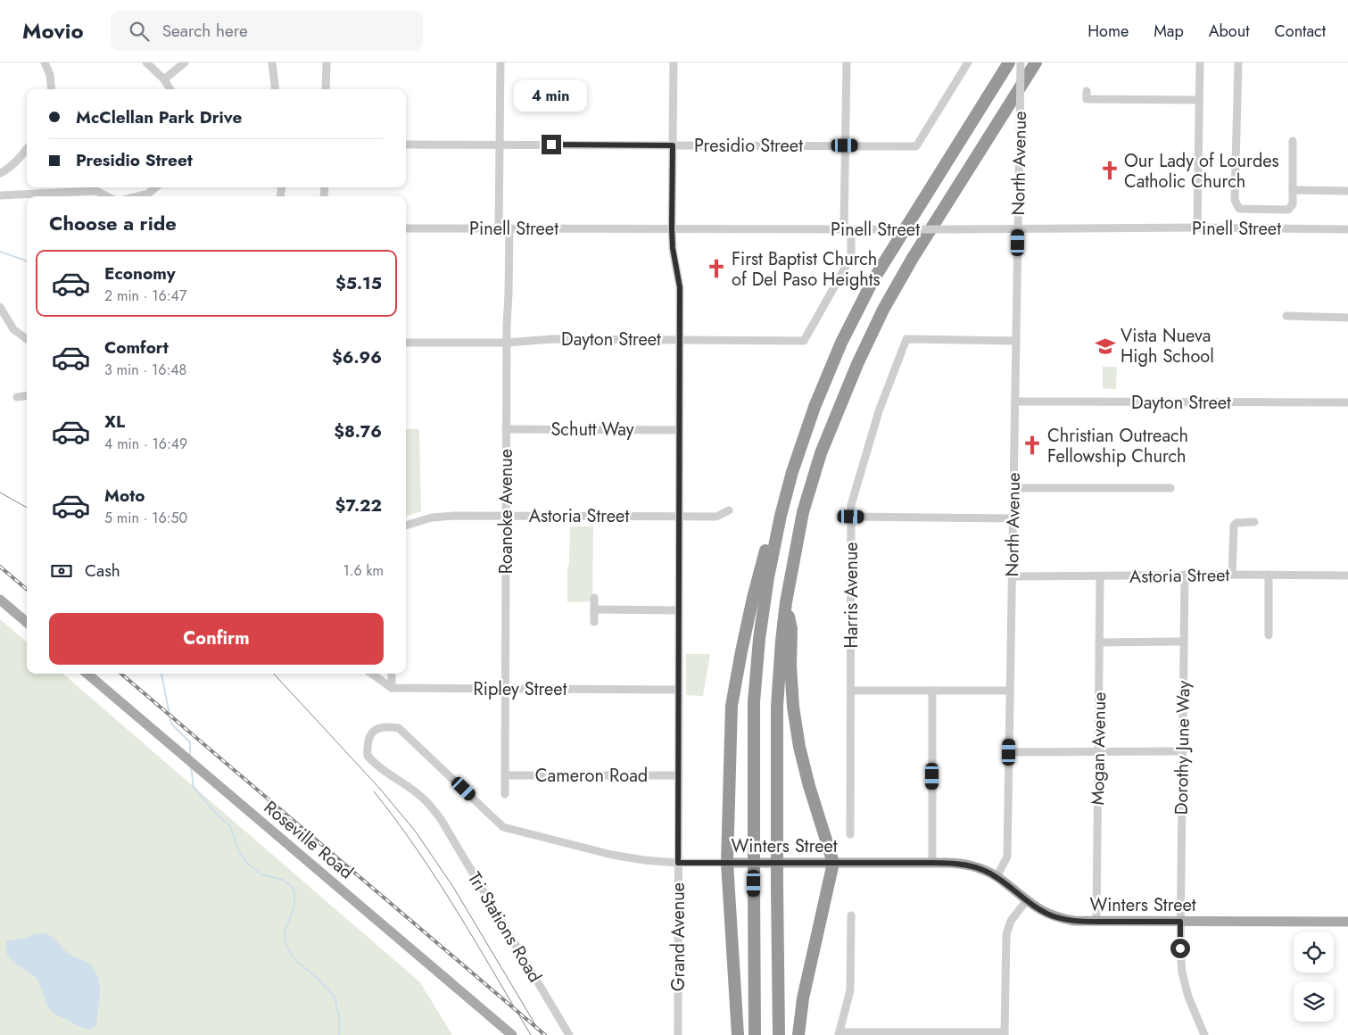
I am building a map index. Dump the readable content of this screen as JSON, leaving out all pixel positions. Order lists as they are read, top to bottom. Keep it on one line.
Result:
{"streets":{"main road":["Roseville Road","Winters Street"],"street":["Presidio Street","North Avenue","Pinell Street","Dayton Street","Schutt Way","Roanoke Avenue","Astoria Street","Harris Avenue","Ripley Street","Dorothy June Way","Mogan Avenue","Cameron Road","Tri Stations Road","Grand Avenue"]},"crossings":[["Presidio Street","Grand Avenue"],["North Avenue","Pinell Street"],["North Avenue","Dayton Street"],["North Avenue","Astoria Street"],["North Avenue","Harris Avenue"],["North Avenue","Winters Street"],["Pinell Street","Dayton Street"],["Pinell Street","Roanoke Avenue"],["Pinell Street","Grand Avenue"],["Dayton Street","Roanoke Avenue"],["Dayton Street","Grand Avenue"],["Schutt Way","Roanoke Avenue"],["Schutt Way","Grand Avenue"],["Roanoke Avenue","Astoria Street"],["Roanoke Avenue","Ripley Street"],["Roanoke Avenue","Cameron Road"],["Astoria Street","Dorothy June Way"],["Astoria Street","Mogan Avenue"],["Astoria Street","Grand Avenue"],["Ripley Street","Grand Avenue"],["Dorothy June Way","Winters Street"],["Mogan Avenue","Winters Street"],["Cameron Road","Grand Avenue"],["Winters Street","Tri Stations Road"],["Winters Street","Grand Avenue"]],"places":{"church":["Our Lady of Lourdes Catholic Church","First Baptist Church of Del Paso Heights","Christian Outreach Fellowship Church"],"school or university":["Vista Nueva High School"]},"page":{"header":"Movio","search":"Search here","nav":["Home","Map","About","Contact"],"bubble":"4 min","banner":["McClellan Park Drive","Presidio Street"],"heading":"Choose a ride","list":[{"name":"Economy","note":"2 min · 16:47","value":"$5.15"},{"name":"Comfort","note":"3 min · 16:48","value":"$6.96"},{"name":"XL","note":"4 min · 16:49","value":"$8.76"},{"name":"Moto","note":"5 min · 16:50","value":"$7.22"}],"pay":["Cash","1.6 km"],"buttons":"Confirm"}}
